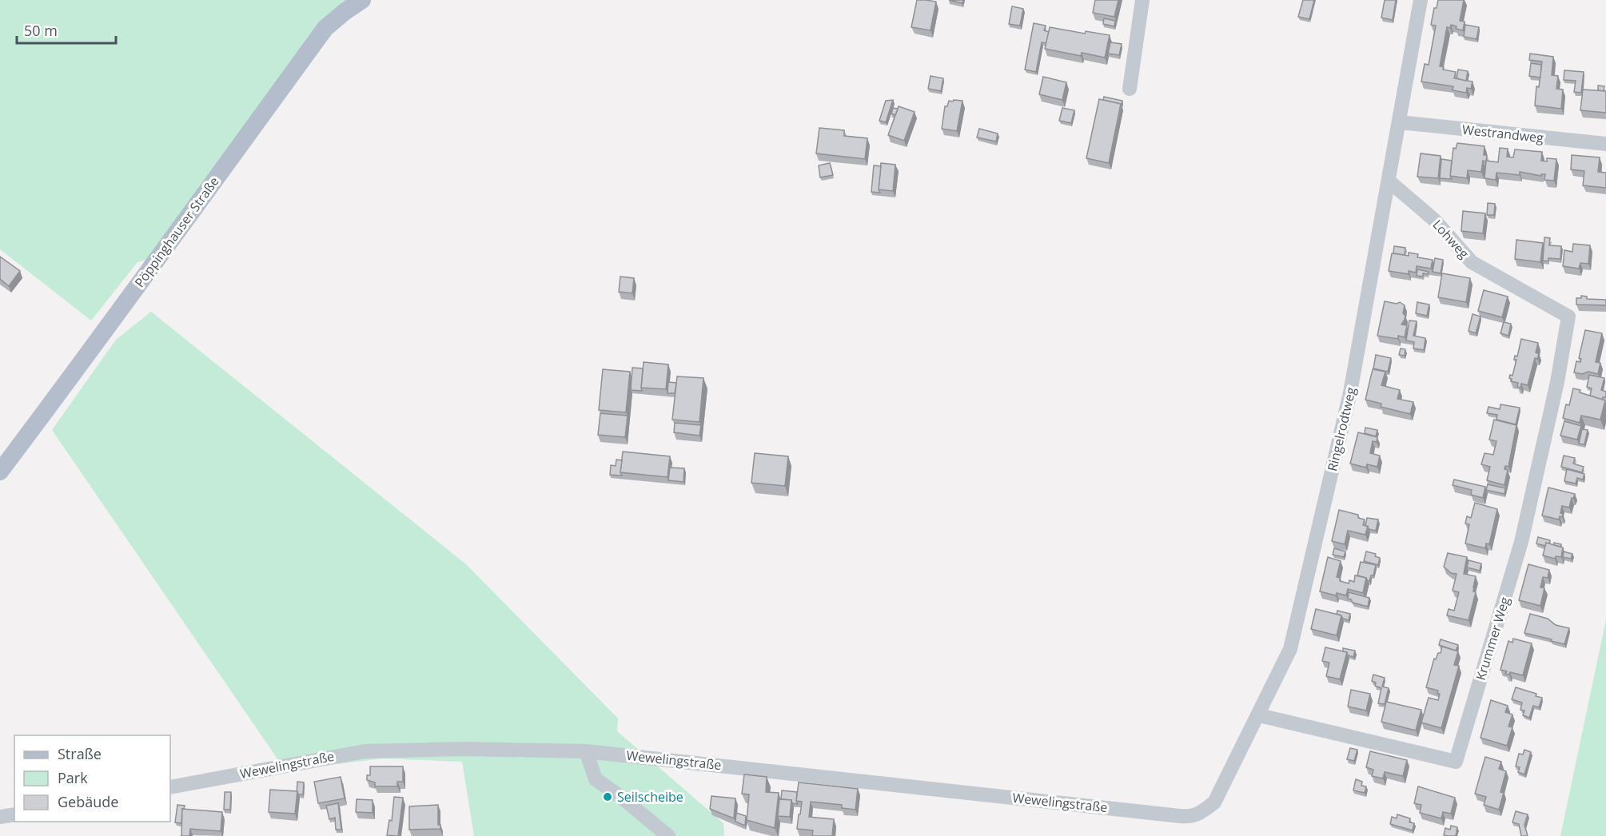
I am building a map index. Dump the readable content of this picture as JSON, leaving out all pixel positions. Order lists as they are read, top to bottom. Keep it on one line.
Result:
{"streets":{"main road":["Pöppinghauser Straße"],"street":["Westrandweg","Lohweg","Ringelrodtweg","Krummer Weg","Wewelingstraße"]},"crossings":[["Westrandweg","Ringelrodtweg"],["Lohweg","Ringelrodtweg"],["Lohweg","Krummer Weg"],["Ringelrodtweg","Krummer Weg"],["Ringelrodtweg","Wewelingstraße"]],"places":["Seilscheibe"],"legend":["Straße","Park","Gebäude"],"scale_bar":"50 m"}
